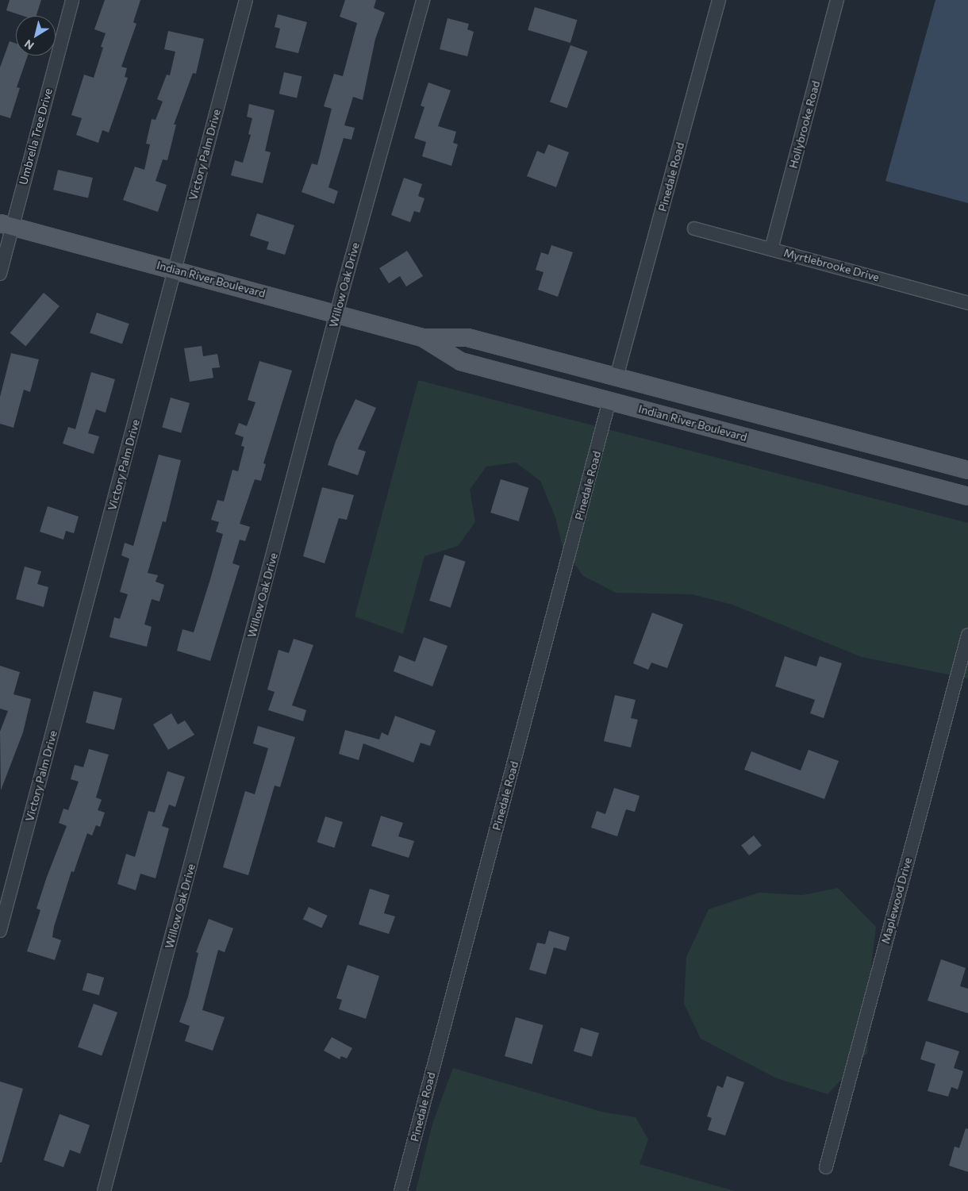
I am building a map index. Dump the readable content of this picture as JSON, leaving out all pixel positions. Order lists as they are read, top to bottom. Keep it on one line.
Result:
{"streets":{"main road":["Indian River Boulevard"],"street":["Hollybrooke Road","Umbrella Tree Drive","Victory Palm Drive","Pinedale Road","Myrtlebrooke Drive","Willow Oak Drive","Maplewood Drive"]},"crossings":[["Hollybrooke Road","Myrtlebrooke Drive"],["Umbrella Tree Drive","Indian River Boulevard"],["Victory Palm Drive","Indian River Boulevard"],["Pinedale Road","Indian River Boulevard"],["Indian River Boulevard","Willow Oak Drive"]],"north":"bottom left"}
